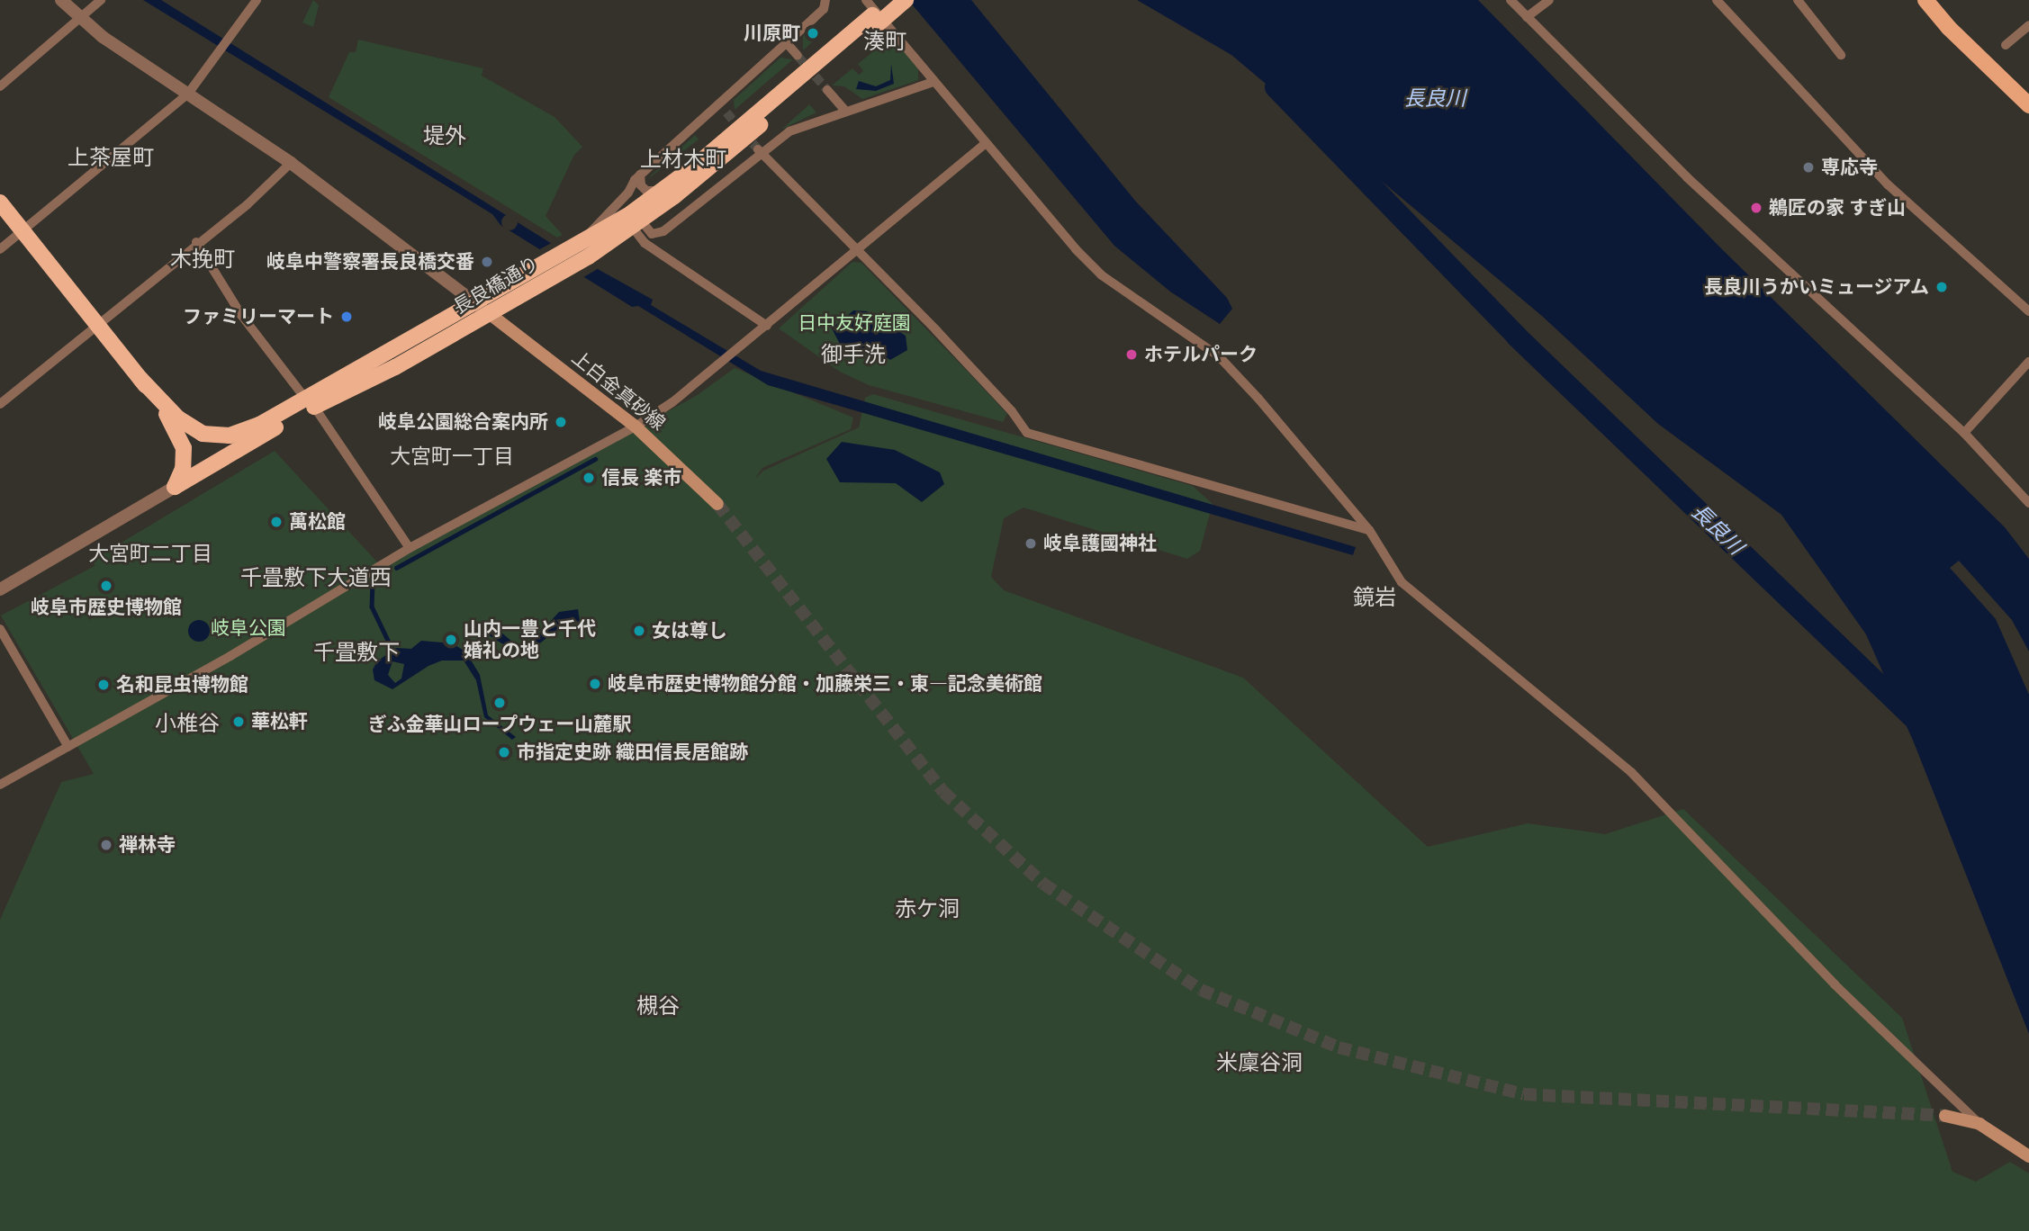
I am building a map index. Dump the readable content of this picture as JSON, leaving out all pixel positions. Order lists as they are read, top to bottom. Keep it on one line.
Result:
{"streets":{"highway":["長良橋通り"],"main road":["上白金真砂線"]},"crossings":[["長良橋通り","上白金真砂線"]],"districts":["湊町","堤外","上茶屋町","上材木町","木挽町","御手洗","大宮町一丁目","大宮町二丁目","千畳敷下大道西","鏡岩","千畳敷下","小椎谷","赤ケ洞","槻谷","米廩谷洞"],"water":["長良川"],"parks":["日中友好庭園","岐阜公園"],"places":["川原町","専応寺","鵜匠の家 すぎ山","岐阜中警察署長良橋交番","長良川うかいミュージアム","ファミリーマート","ホテルパーク","岐阜公園総合案内所","信長 楽市","萬松館","岐阜護國神社","岐阜市歴史博物館","女は尊し","山内一豊と千代 婚礼の地","岐阜市歴史博物館分館・加藤栄三・東―記念美術館","名和昆虫博物館","ぎふ金華山ロープウェー山麓駅","華松軒","市指定史跡 織田信長居館跡","禅林寺"]}
